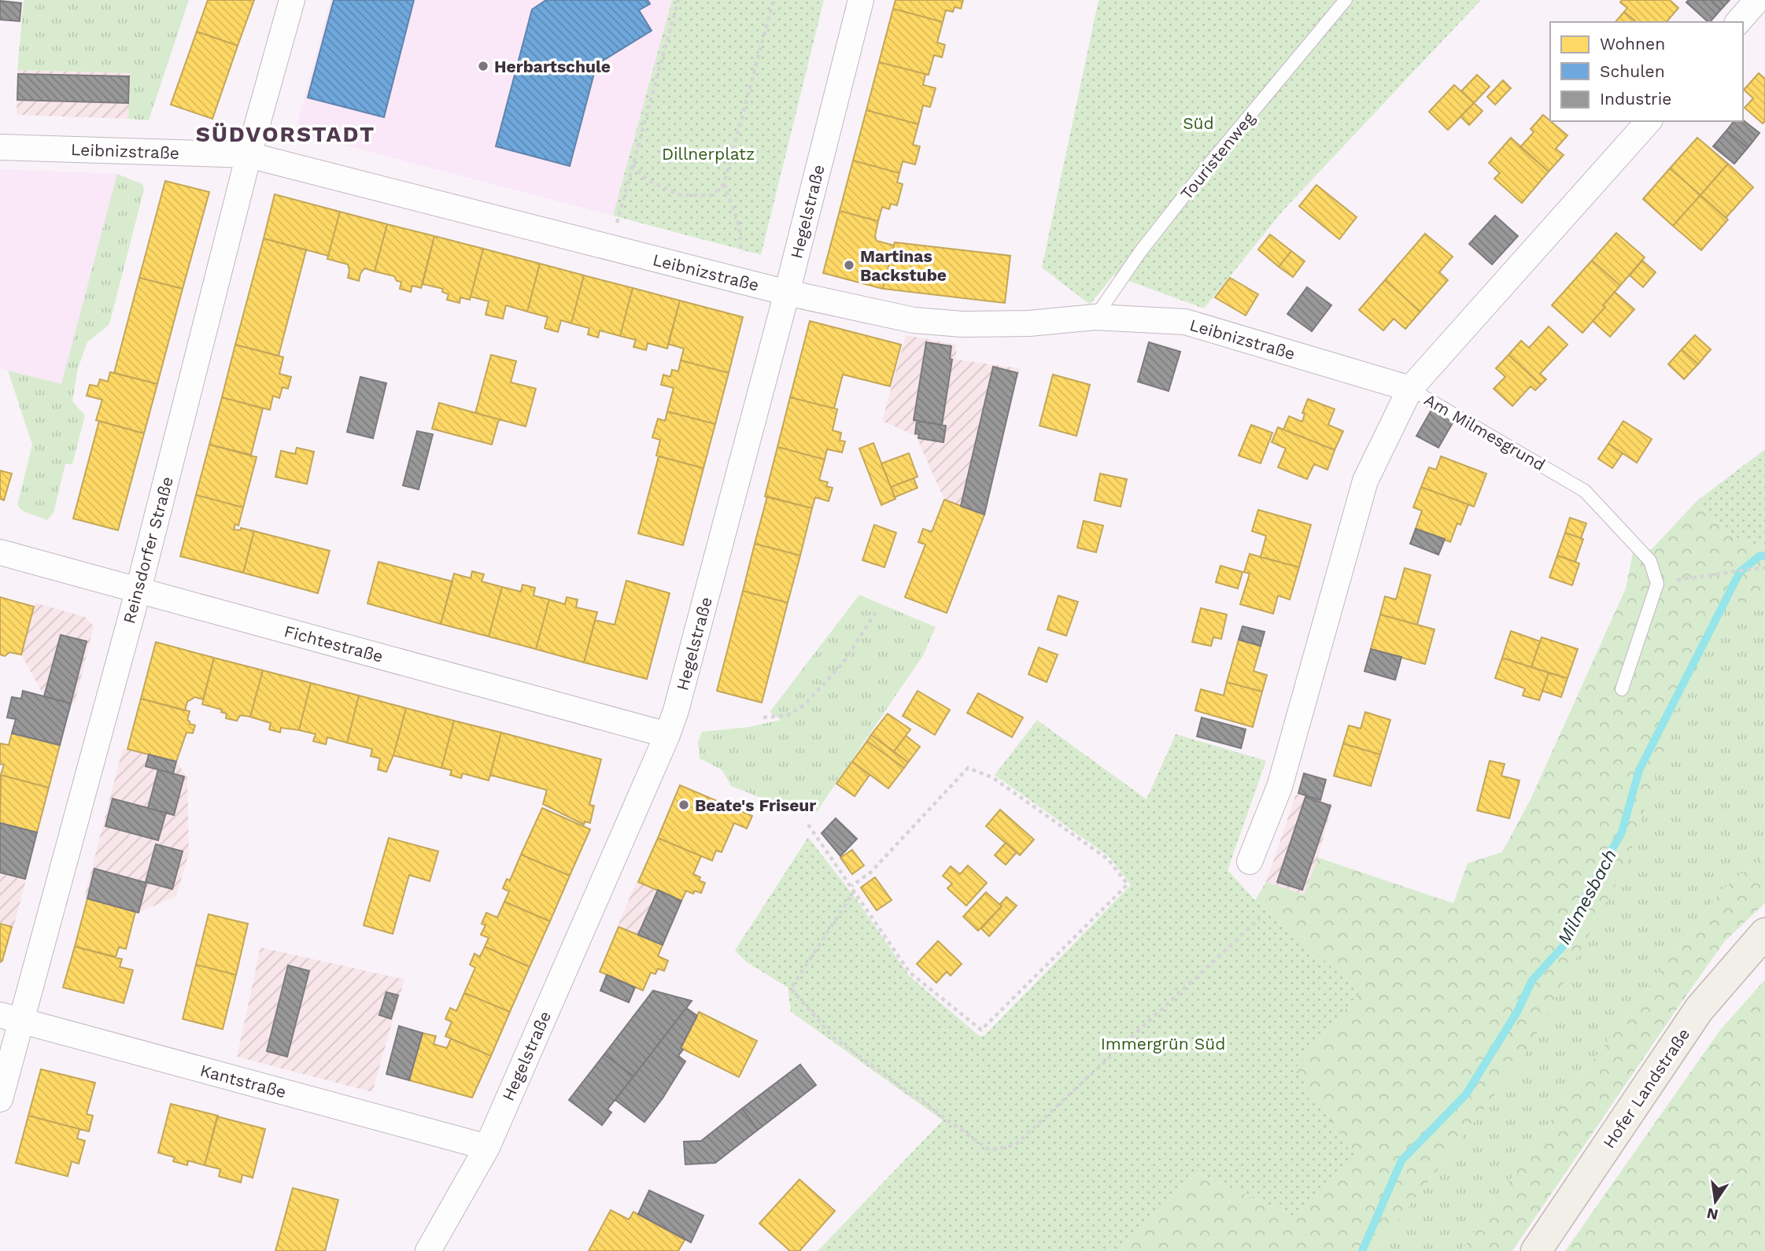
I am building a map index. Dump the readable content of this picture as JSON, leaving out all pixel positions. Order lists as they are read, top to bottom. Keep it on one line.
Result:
{"streets":{"main road":["Hofer Landstraße"],"street":["Leibnizstraße","Hegelstraße","Am Milmesgrund","Reinsdorfer Straße","Fichtestraße","Kantstraße"],"lane":["Touristenweg"]},"crossings":[["Leibnizstraße","Touristenweg"],["Leibnizstraße","Hegelstraße"],["Leibnizstraße","Am Milmesgrund"],["Leibnizstraße","Reinsdorfer Straße"],["Hegelstraße","Fichtestraße"],["Hegelstraße","Kantstraße"],["Reinsdorfer Straße","Fichtestraße"],["Reinsdorfer Straße","Kantstraße"]],"districts":["SÜDVORSTADT"],"water":["Milmesbach"],"parks":["Süd","Dillnerplatz","Immergrün Süd"],"places":["Herbartschule","Martinas Backstube","Beate's Friseur"],"legend":["Wohnen","Schulen","Industrie"],"north":"bottom"}
